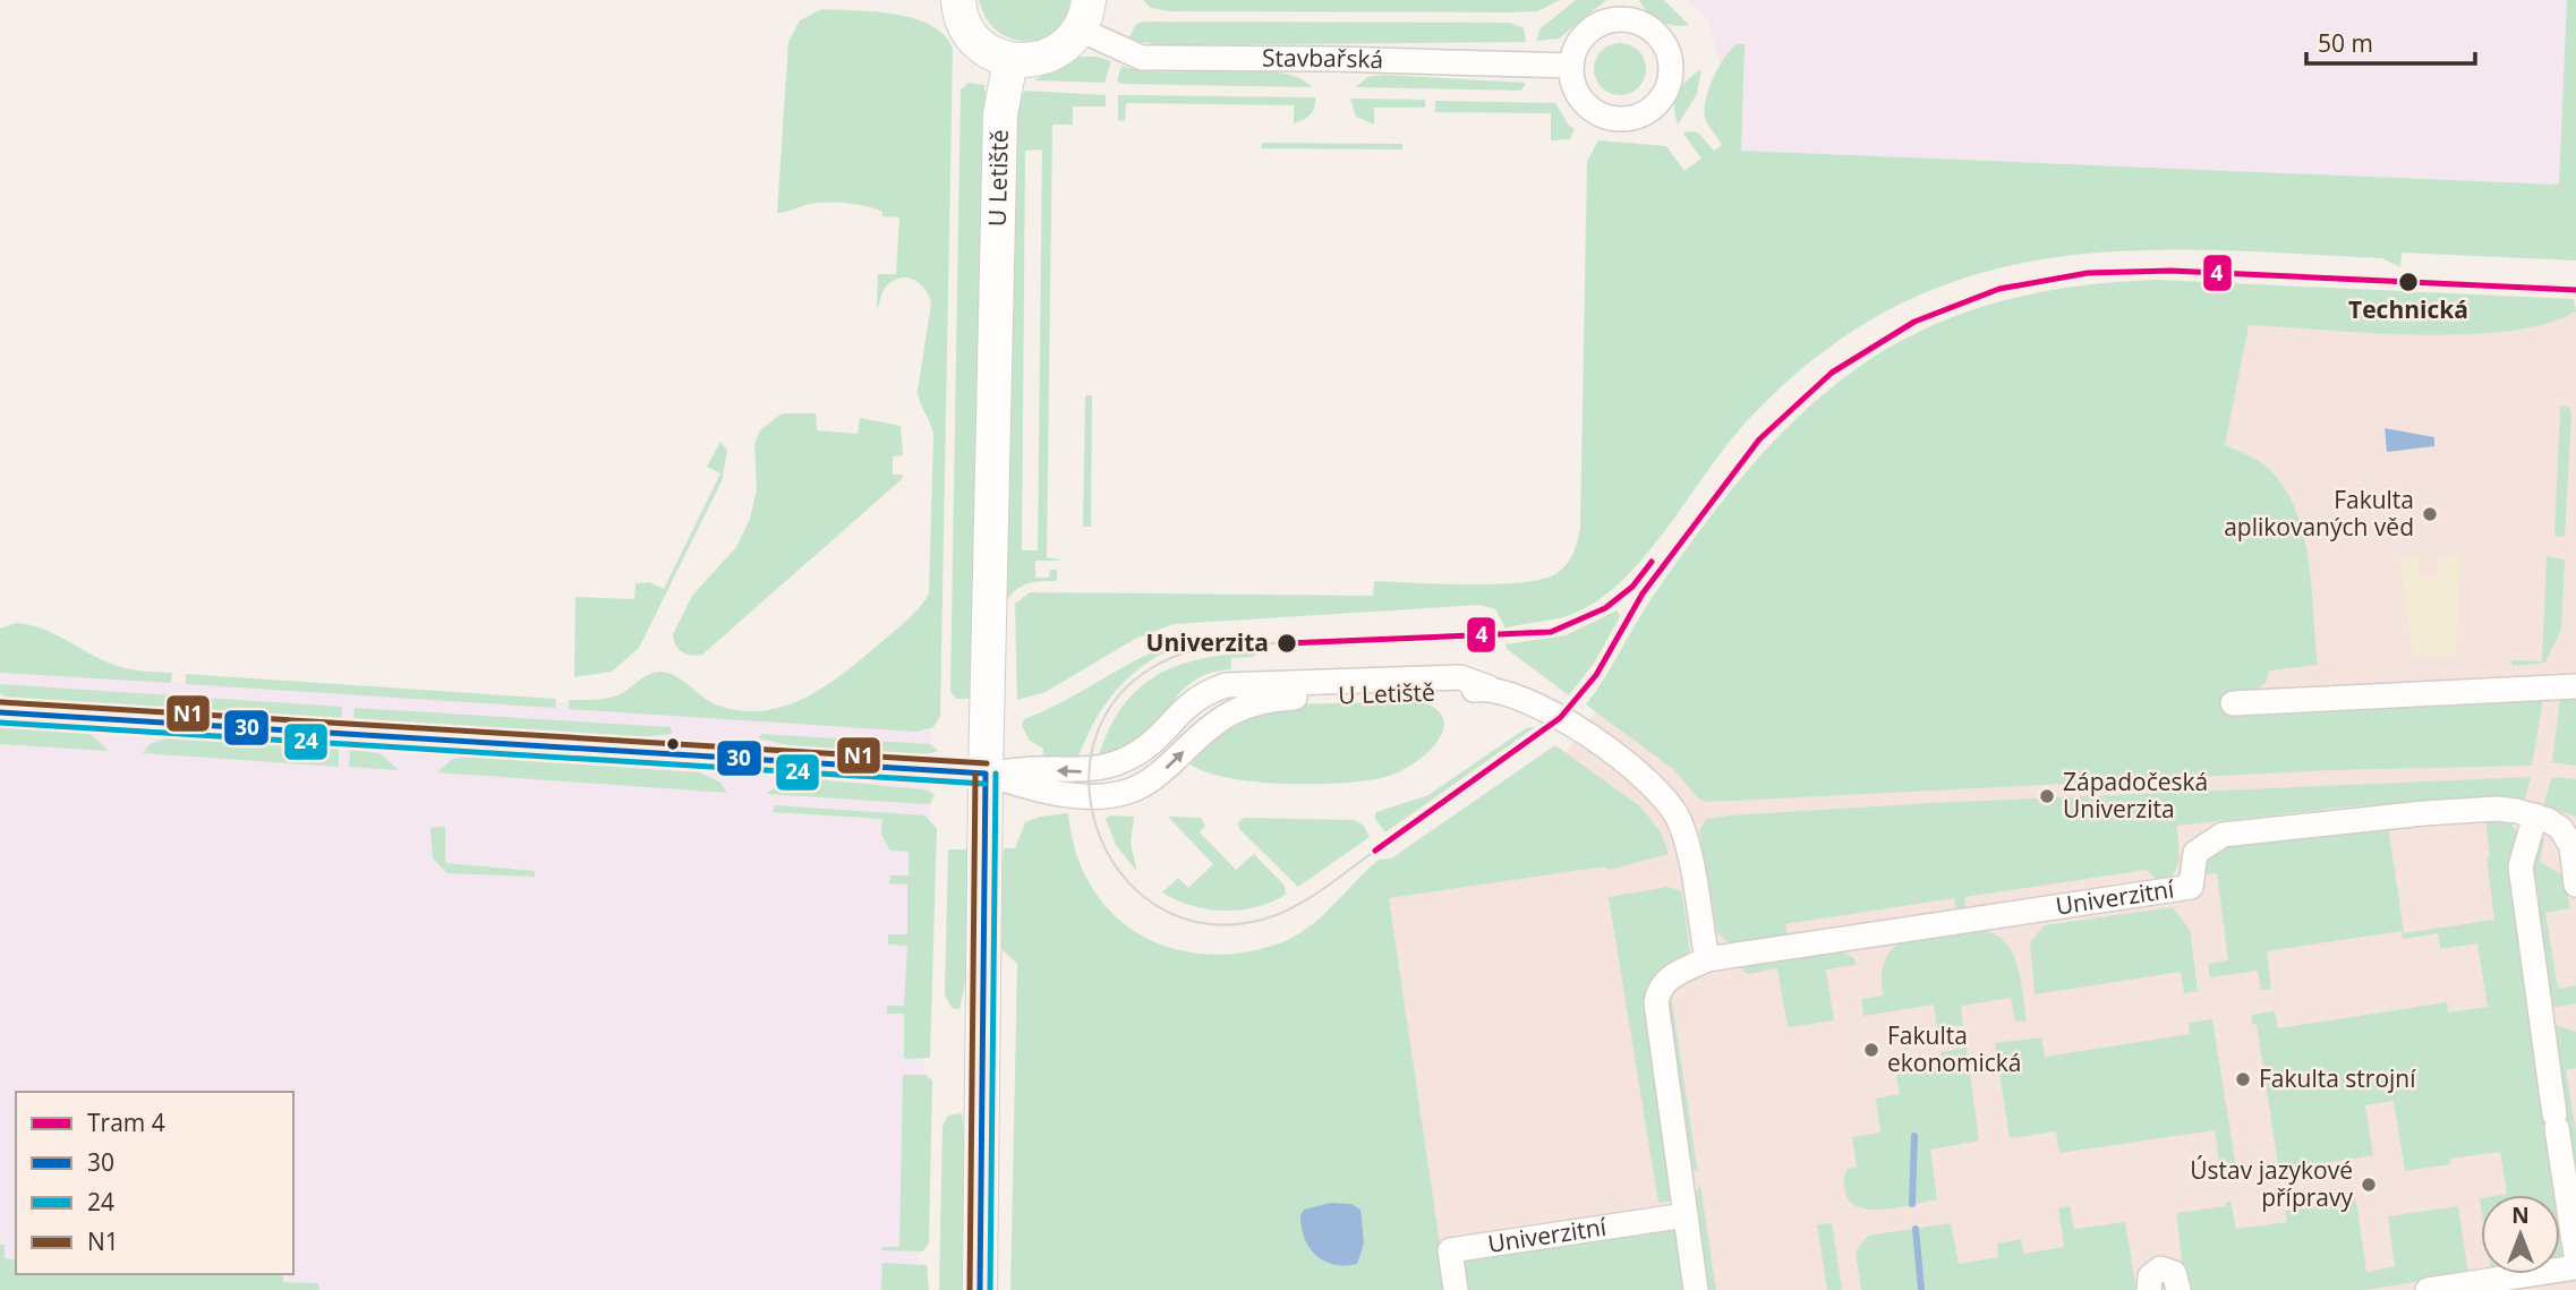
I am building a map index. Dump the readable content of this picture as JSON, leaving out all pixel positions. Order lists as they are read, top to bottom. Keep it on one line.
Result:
{"streets":{"street":["Stavbařská","U Letiště","Univerzitní"]},"crossings":[["U Letiště","Univerzitní"]],"places":["Technická","Fakulta aplikovaných věd","Univerzita","Západočeská Univerzita","Fakulta ekonomická","Fakulta strojní","Ústav jazykové přípravy"],"lines":["tram line 4","transit line N1","transit line 30","transit line 24"],"legend":["Tram 4","30","24","N1"],"scale_bar":"50 m","north":"top"}
